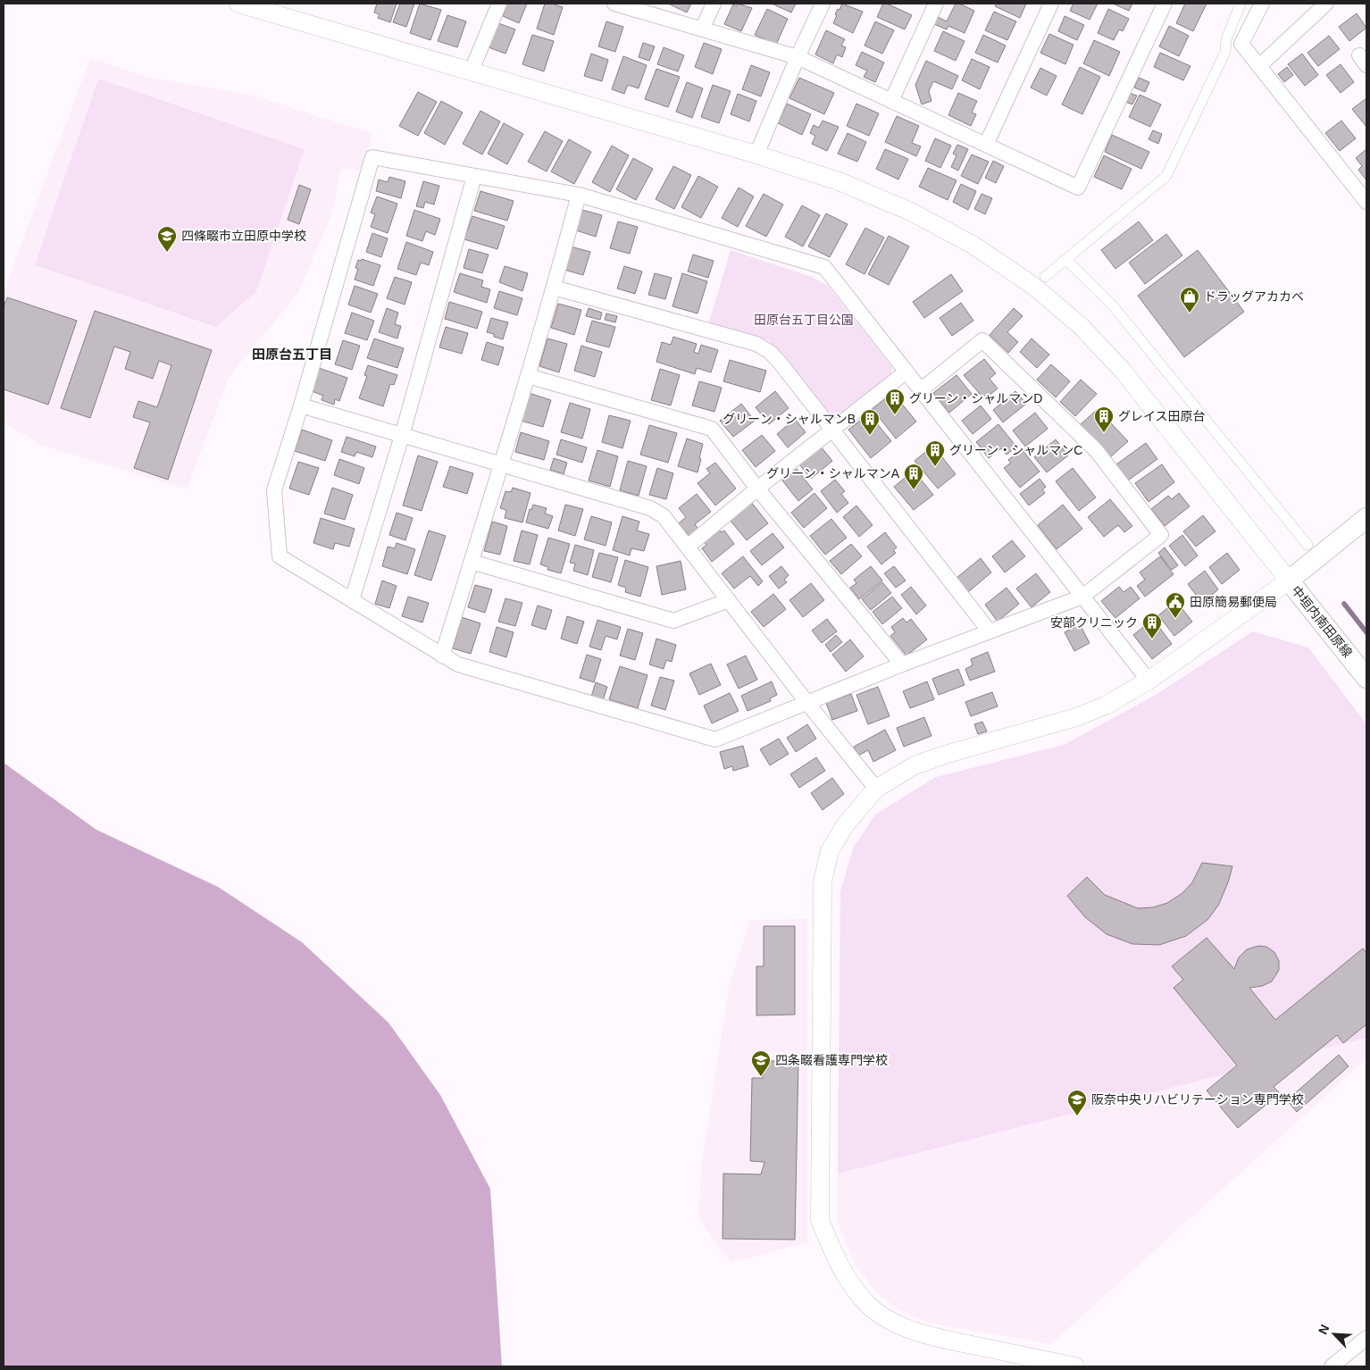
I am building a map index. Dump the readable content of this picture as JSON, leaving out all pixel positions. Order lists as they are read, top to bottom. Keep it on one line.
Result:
{"streets":{"main road":["中垣内南田原線"]},"districts":["田原台五丁目"],"parks":["田原台五丁目公園"],"places":{"school or university":["四條畷市立田原中学校","四条畷看護専門学校","阪奈中央リハビリテーション専門学校"],"shop":["ドラッグアカカベ"],"building":["グリーン・シャルマンD","グレイス田原台","グリーン・シャルマンB","グリーン・シャルマンC","グリーン・シャルマンA","安部クリニック"],"public building":["田原簡易郵便局"]},"north":"top left"}
